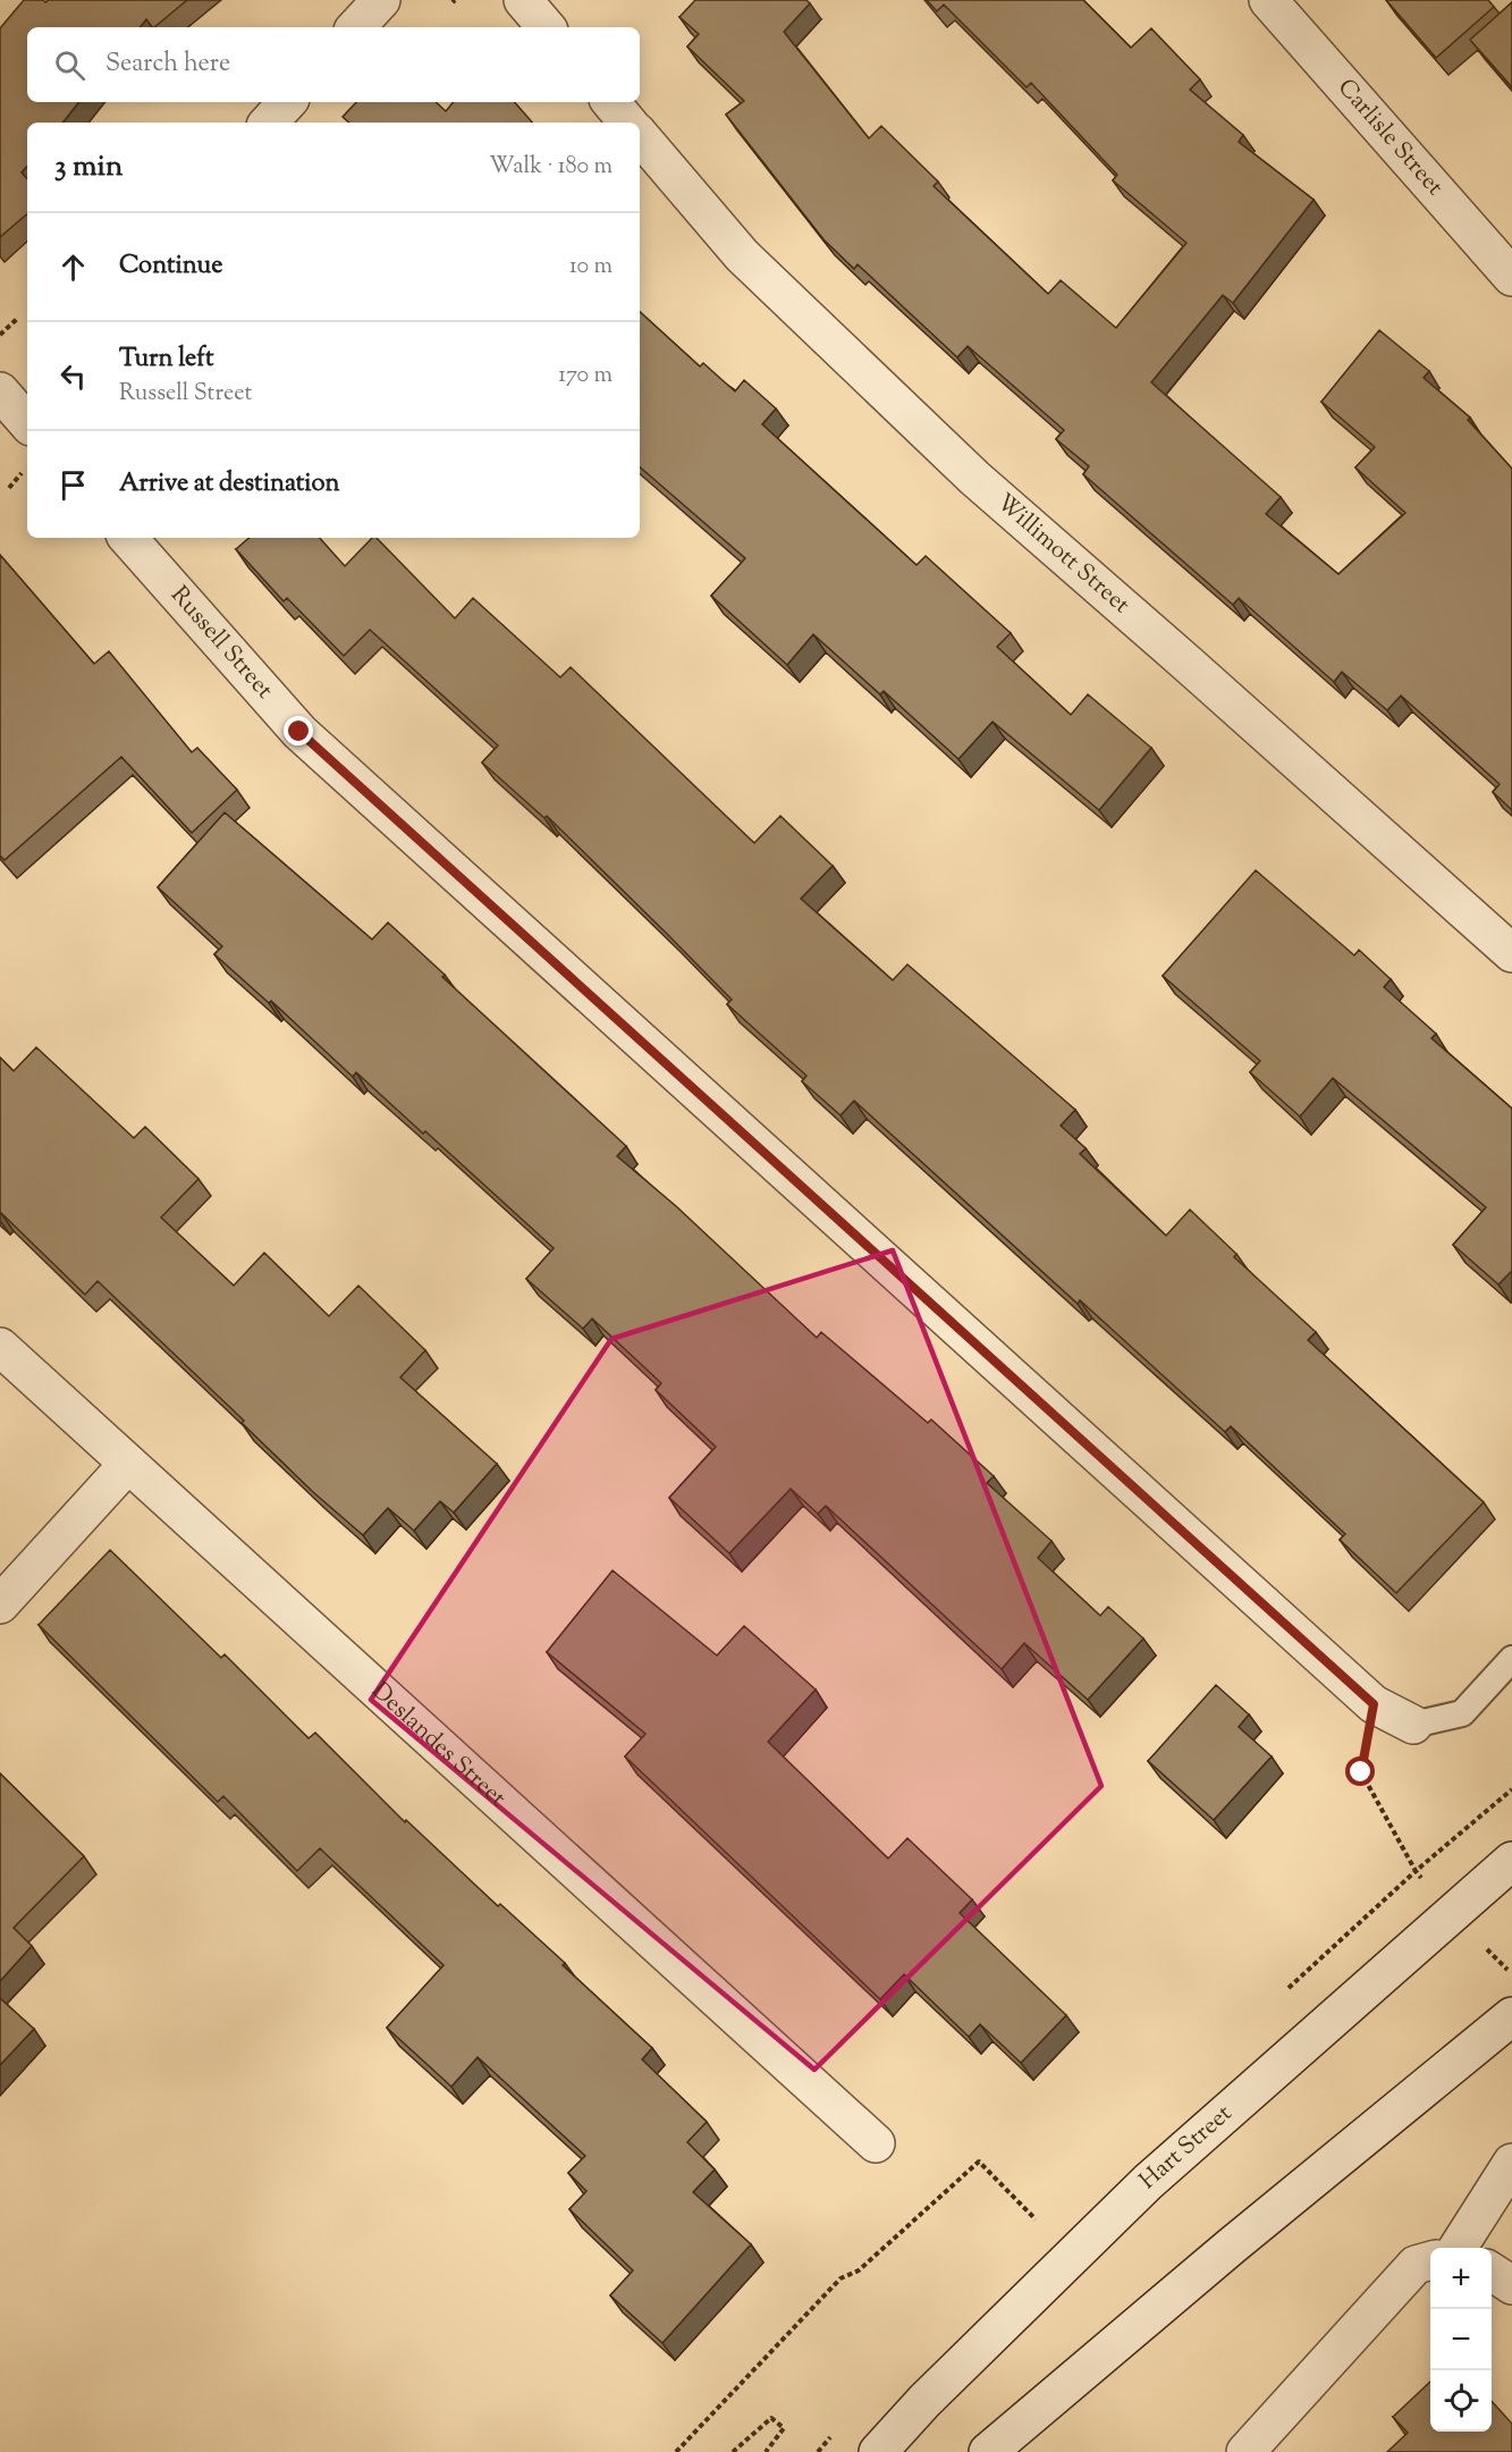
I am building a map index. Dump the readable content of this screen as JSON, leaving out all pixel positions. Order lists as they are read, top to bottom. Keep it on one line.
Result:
{"streets":{"street":["Carlisle Street","Willimott Street","Russell Street","Deslandes Street","Hart Street"]},"page":{"search":"Search here","heading":["3 min","Walk · 180 m"],"list":[["Continue","10 m"],["Turn left","Russell Street","170 m"],"Arrive at destination"],"map_buttons":["+","−"]}}
